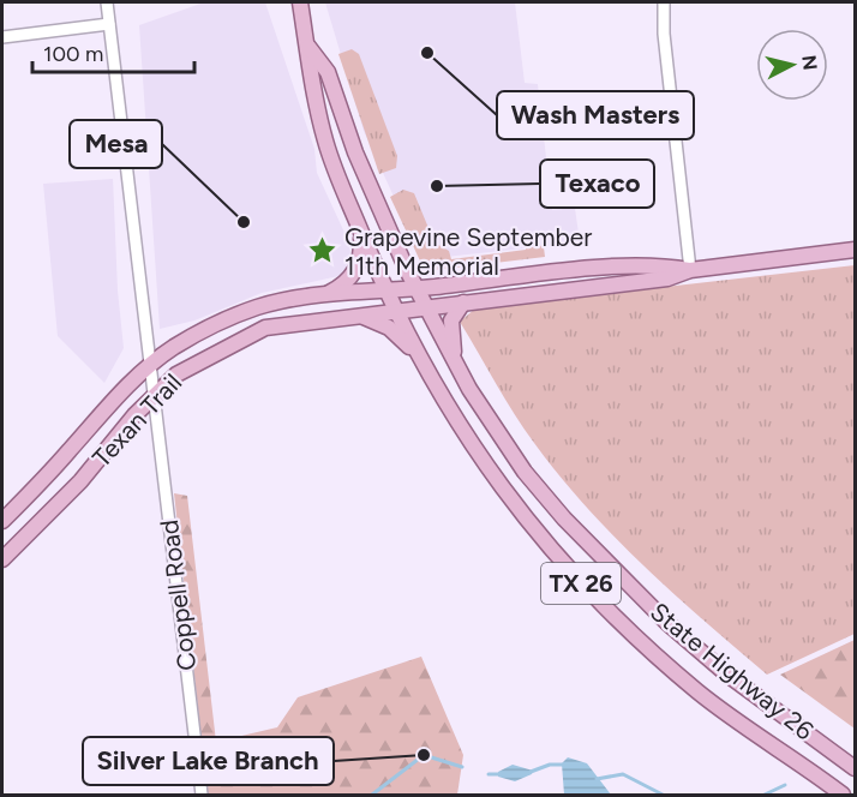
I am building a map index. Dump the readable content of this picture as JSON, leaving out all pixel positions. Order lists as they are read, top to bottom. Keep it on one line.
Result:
{"streets":{"main road":["Texan Trail","TX 26","State Highway 26"],"street":["Coppell Road"]},"crossings":[["Texan Trail","TX 26"],["Texan Trail","Coppell Road"],["Texan Trail","State Highway 26"],["TX 26","State Highway 26"]],"places":{"other":["Wash Masters","Texaco","Mesa","Silver Lake Branch"],"place":["Grapevine September 11th Memorial"]},"scale_bar":"100 m","north":"right"}
